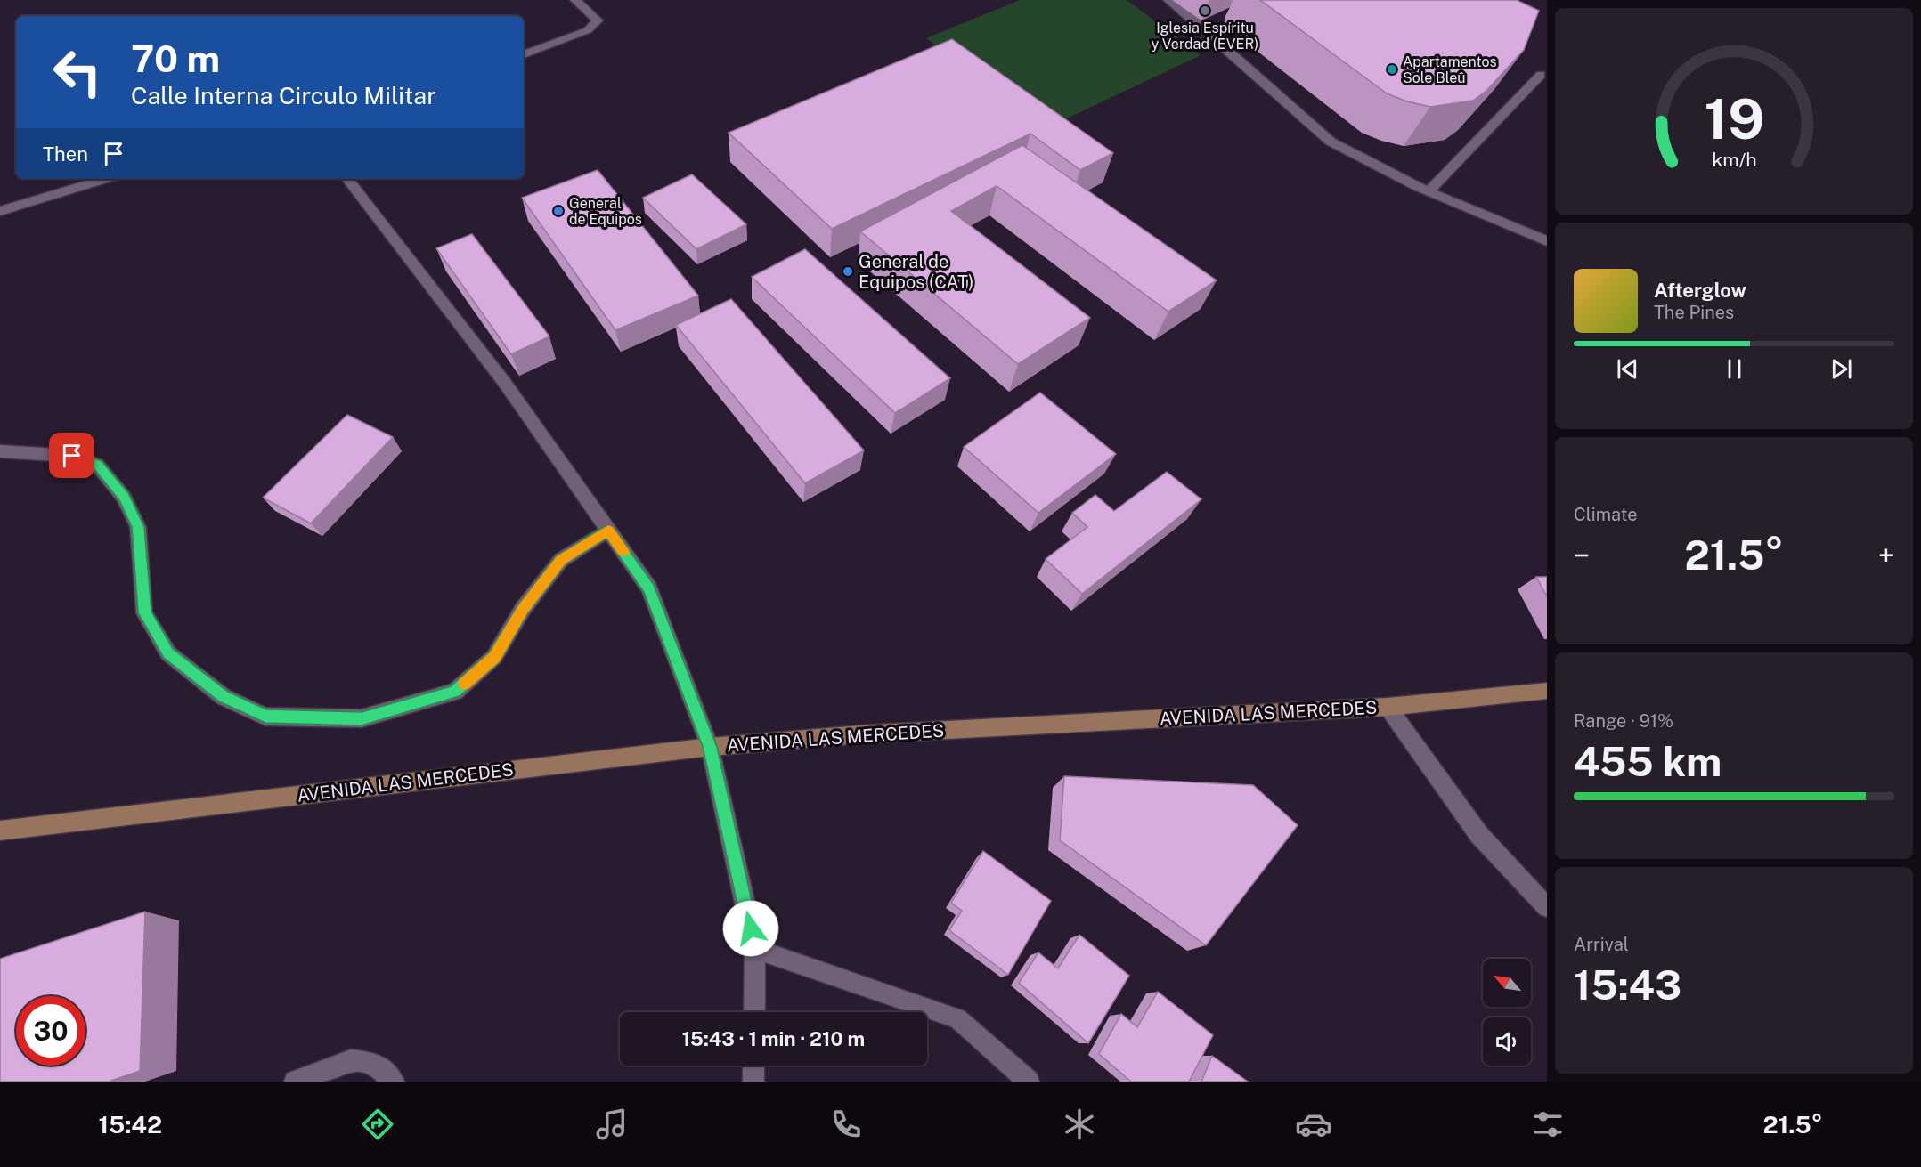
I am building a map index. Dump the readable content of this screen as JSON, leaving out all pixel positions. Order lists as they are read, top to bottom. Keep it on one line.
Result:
{"streets":{"street":["AVENIDA LAS MERCEDES"]},"places":["Iglesia Espíritu y Verdad (EVER)","Apartamentos Sole Bleû","General de Equipos","General de Equipos (CAT)"],"north":"top left","page":{"turn":["70 m","Calle Interna Circulo Militar"],"then":"Then","song":["Afterglow","The Pines"],"tile":["Climate",["Range · 91%","455 km"],["Arrival","15:43"]],"heat":["−","21.5°","+"],"limit":"30","trip":"15:43 · 1 min · 210 m","tabs":["15:42","21.5°"],"gauge":["19","km/h"]}}
